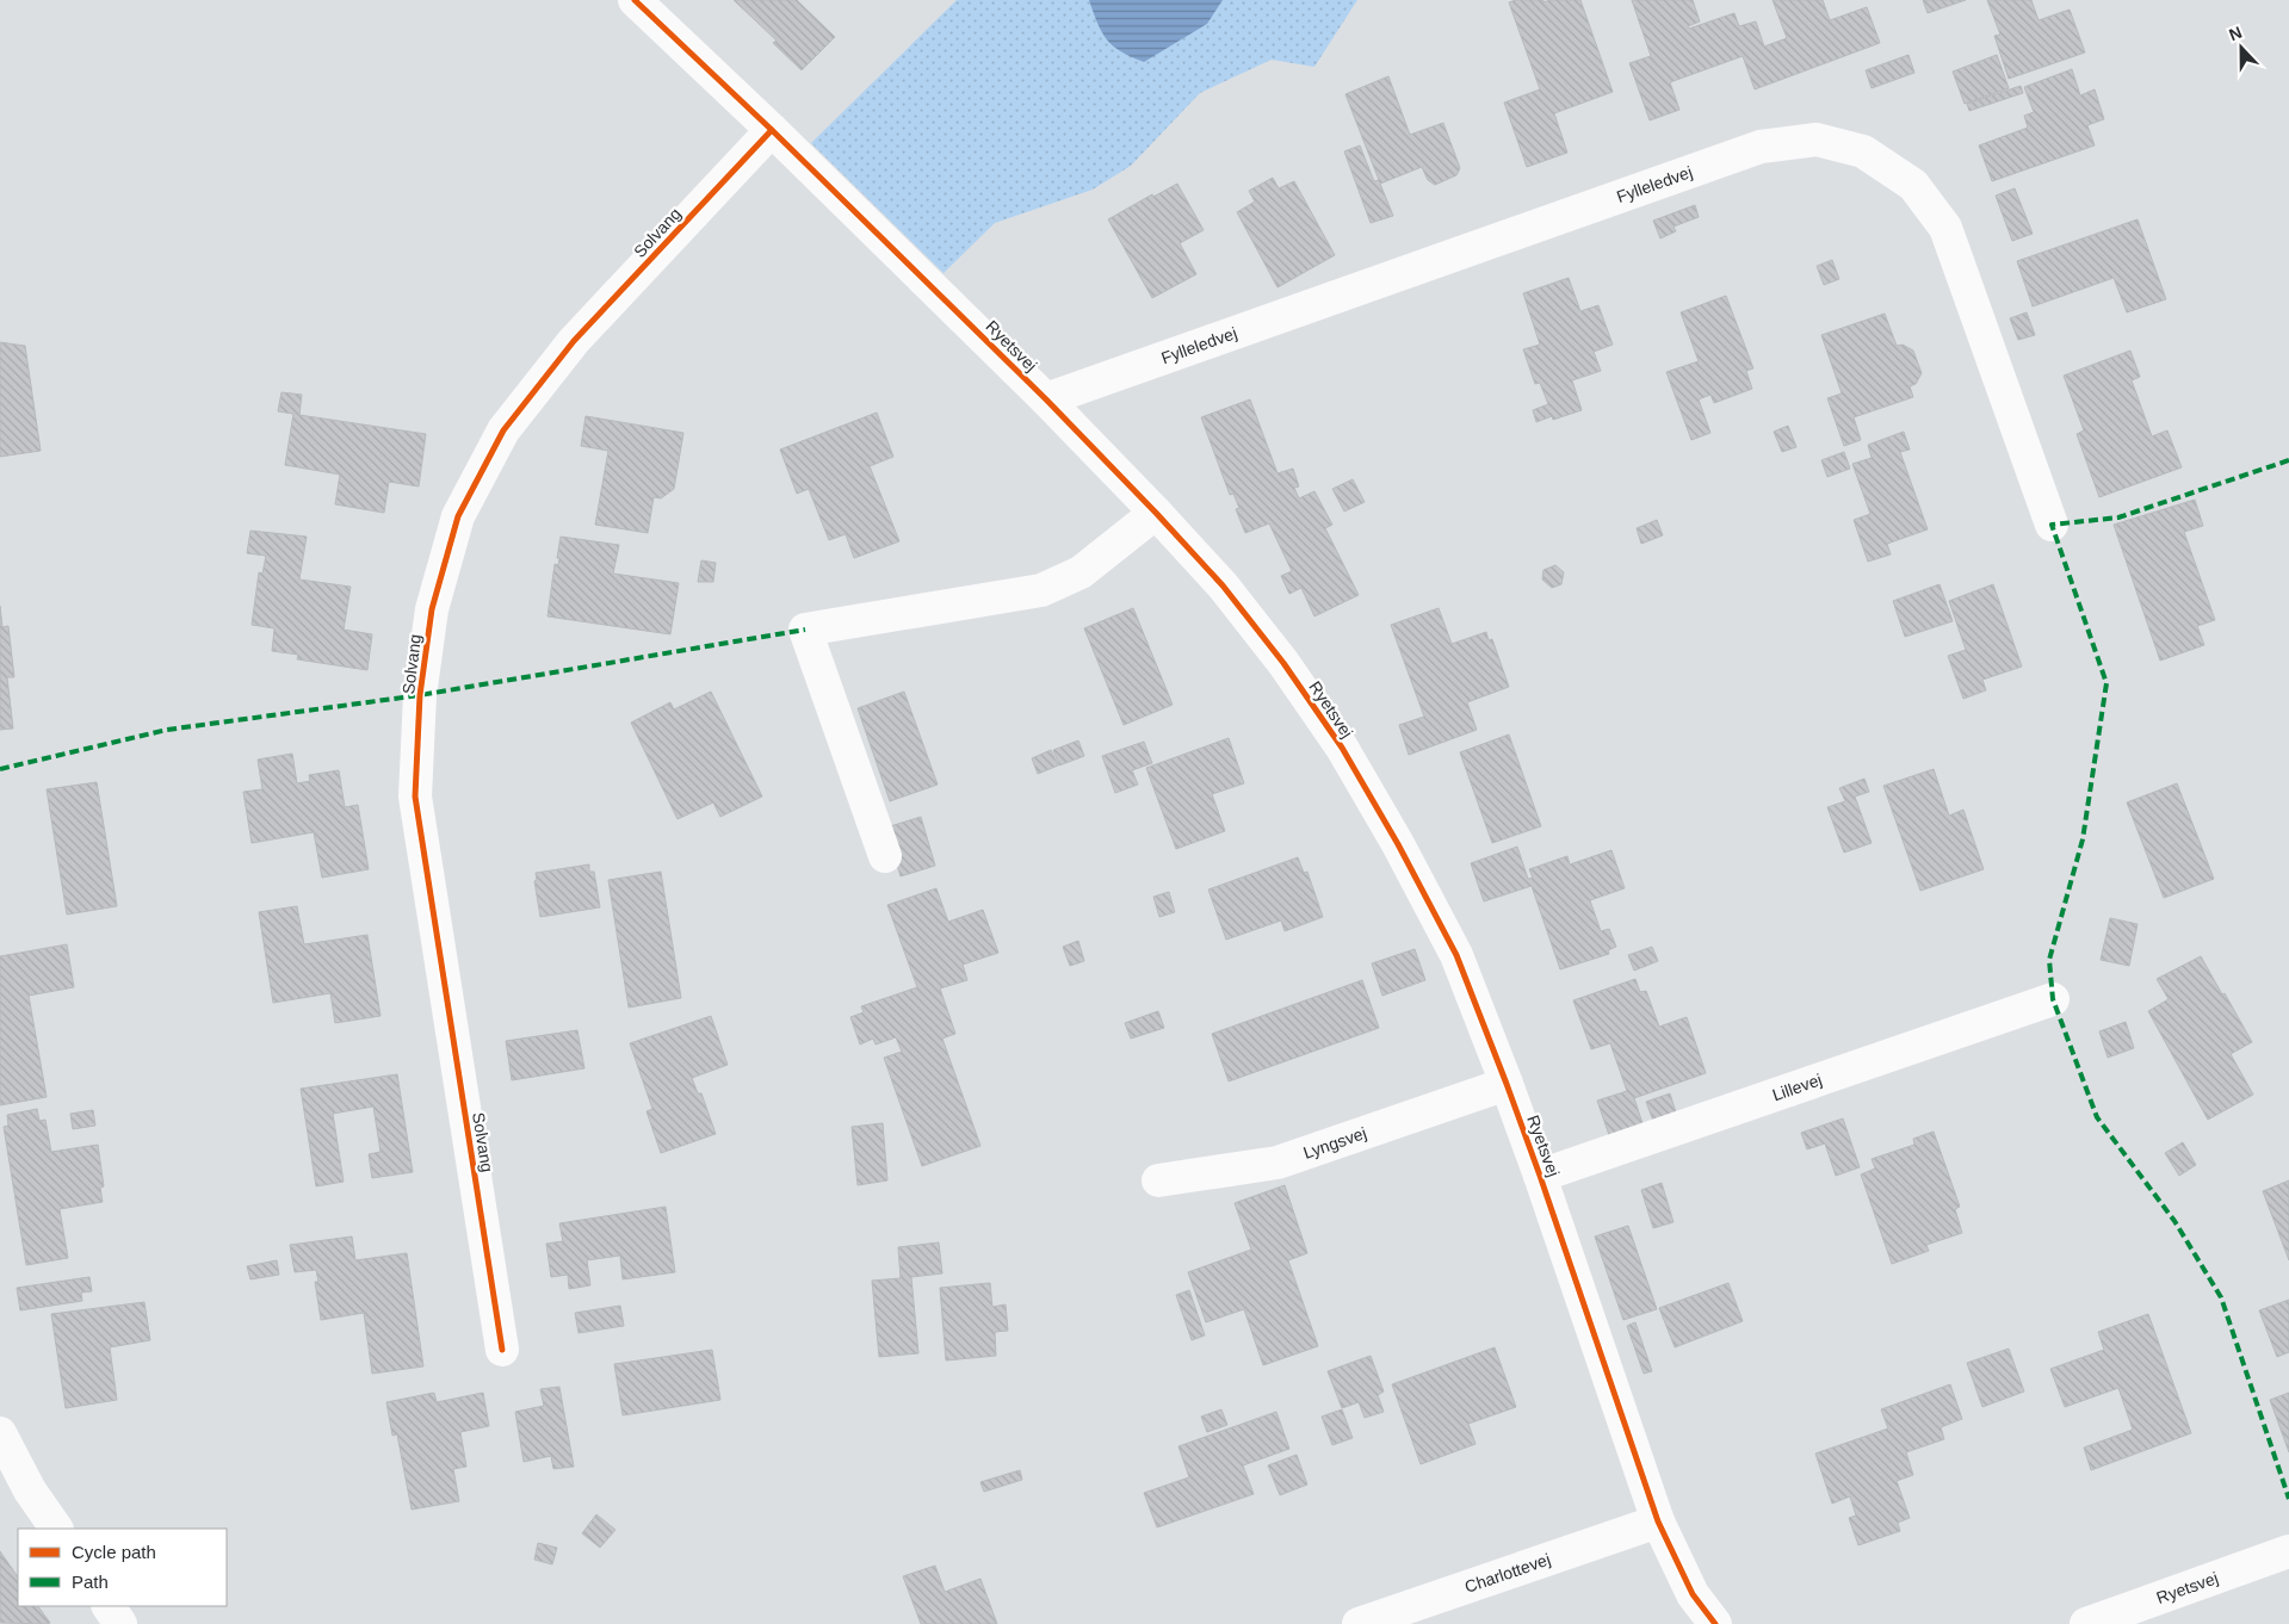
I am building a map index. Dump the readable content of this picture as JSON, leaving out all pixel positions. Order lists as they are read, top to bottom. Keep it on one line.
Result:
{"streets":{"street":["Fylleledvej","Solvang","Ryetsvej","Lillevej","Lyngsvej","Charlottevej"]},"crossings":[["Fylleledvej","Ryetsvej"],["Solvang","Ryetsvej"],["Ryetsvej","Lillevej"],["Ryetsvej","Lyngsvej"],["Ryetsvej","Charlottevej"]],"legend":["Cycle path","Path"],"north":"top"}
